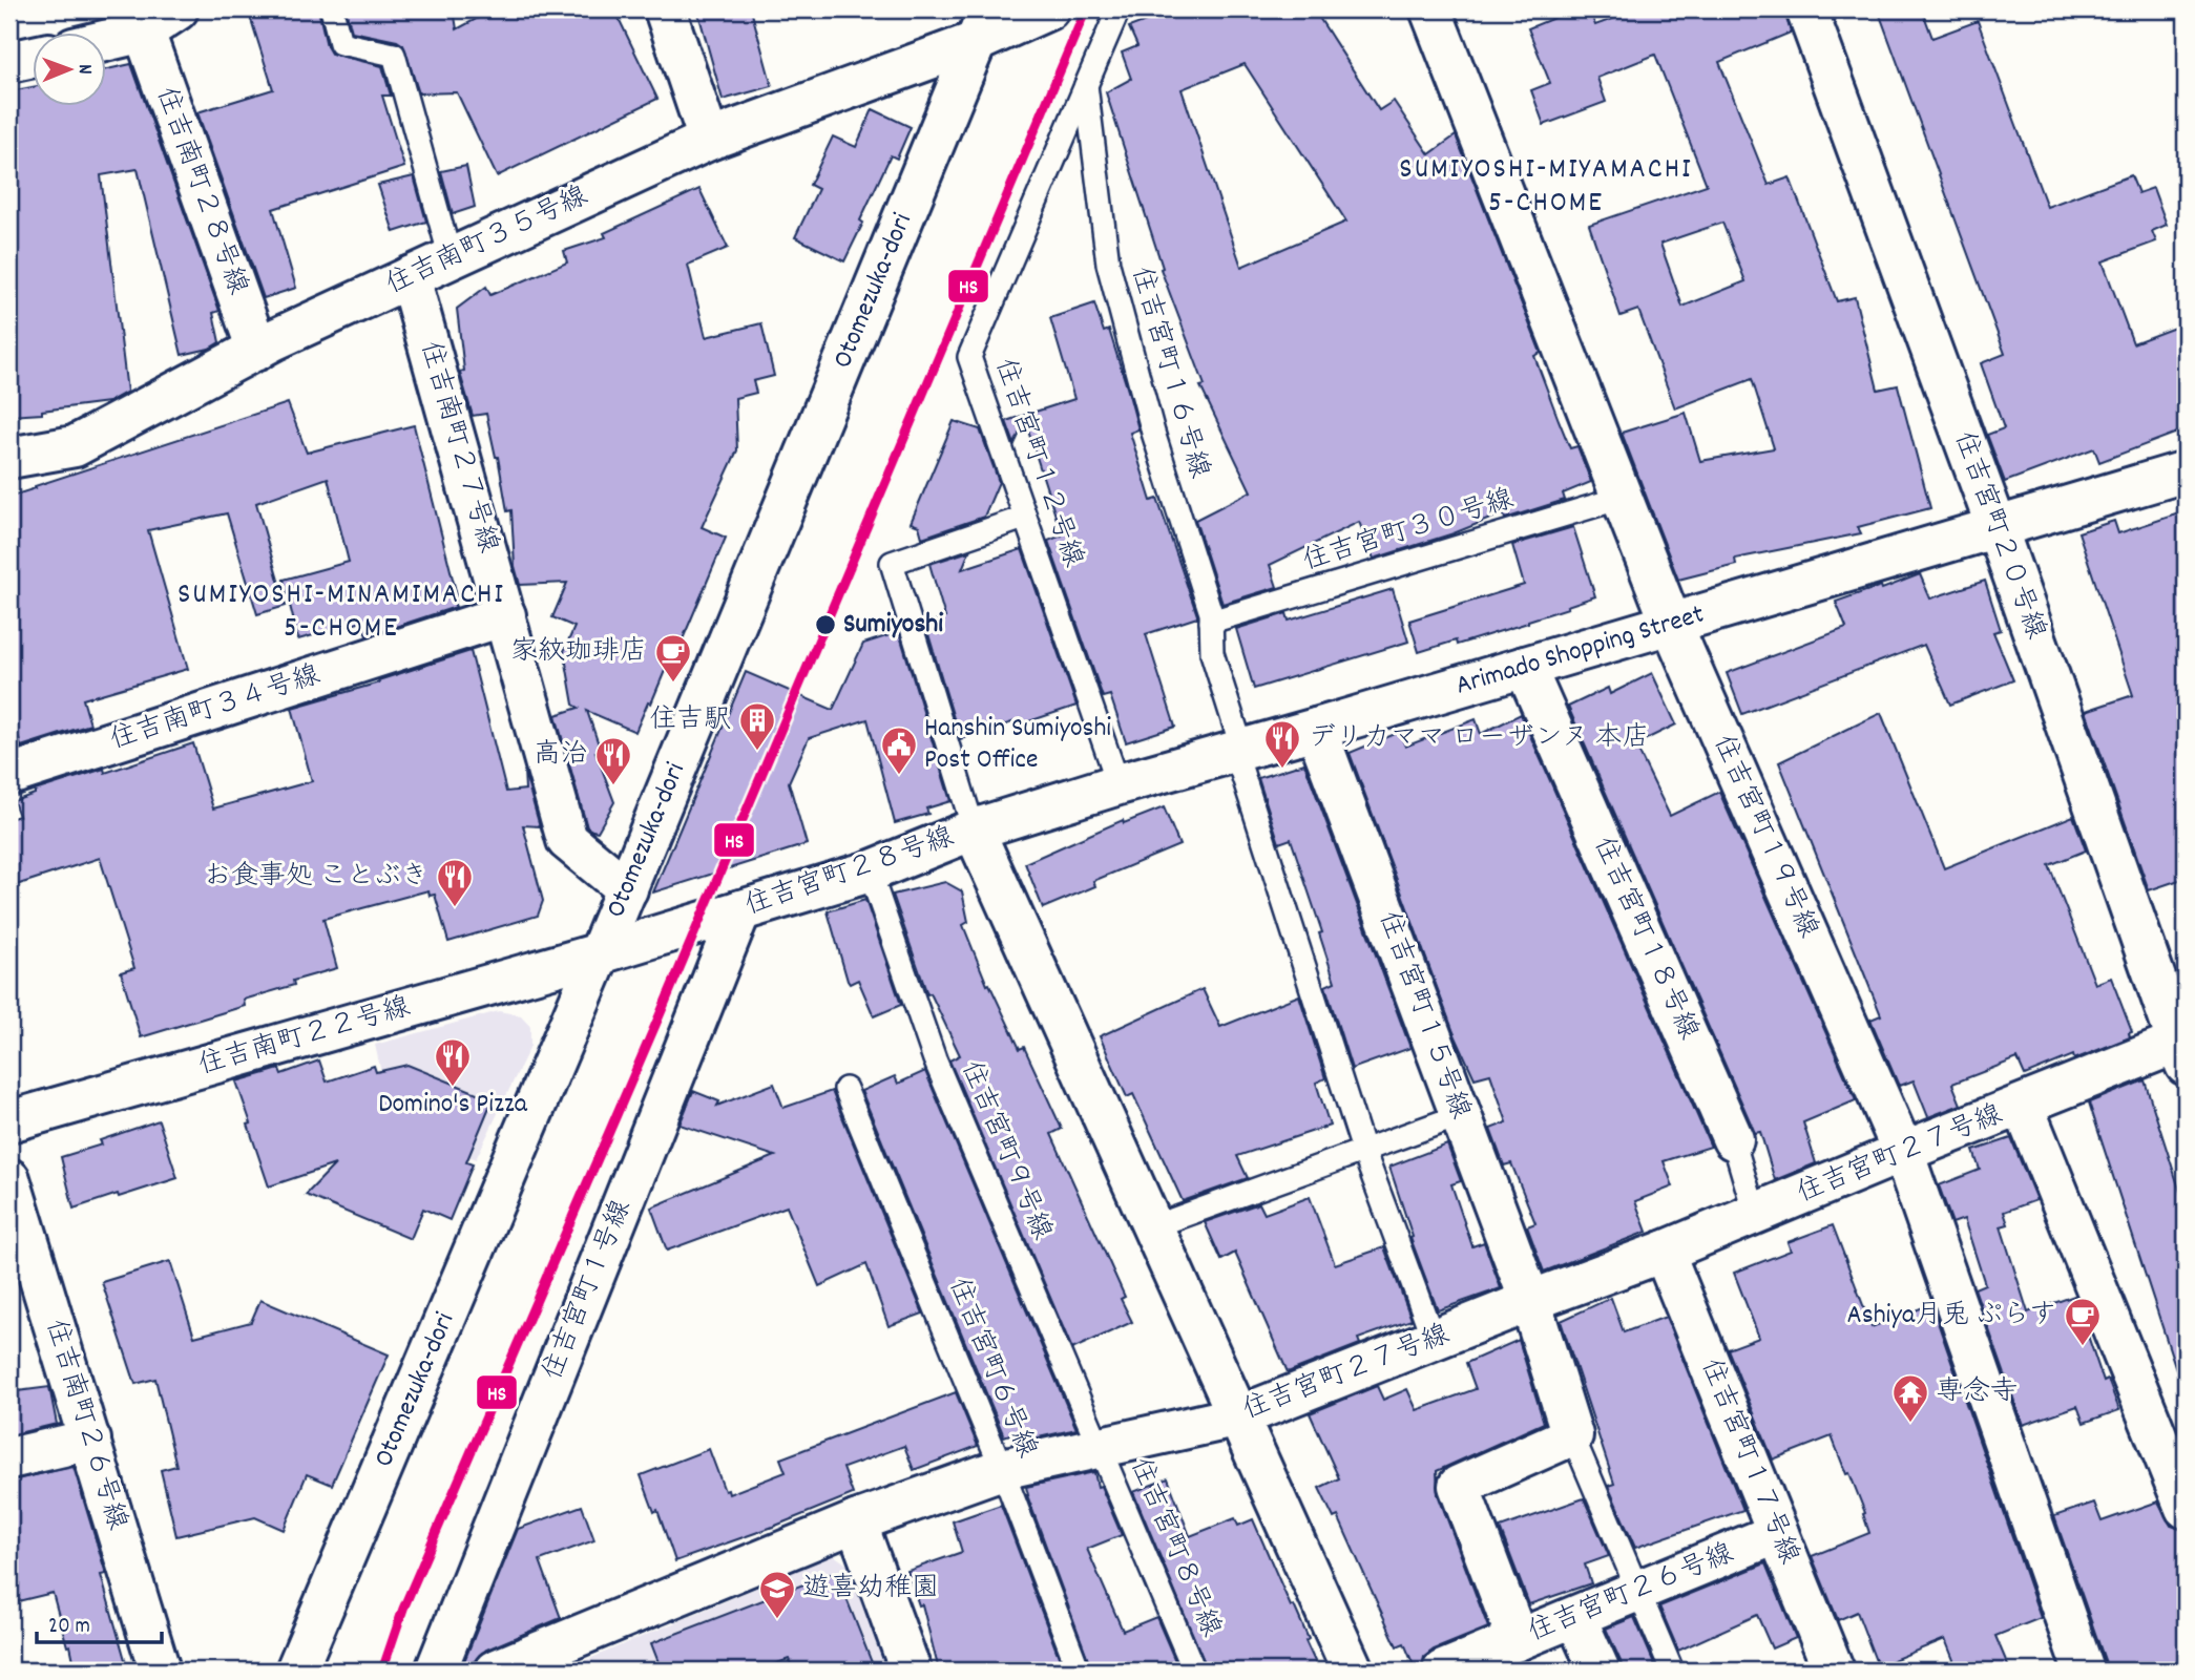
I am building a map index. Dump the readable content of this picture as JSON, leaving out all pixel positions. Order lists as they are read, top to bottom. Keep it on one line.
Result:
{"streets":{"street":["住吉南町２８号線","住吉南町３５号線","Otomezuka-dori","住吉南町２７号線","住吉宮町２０号線","Arimado Shopping Street","住吉南町３４号線","住吉宮町１９号線","住吉宮町２８号線","住吉宮町１８号線","住吉宮町１５号線","住吉南町２２号線","住吉宮町２７号線","住吉宮町１号線","住吉南町２６号線","住吉宮町１７号線","住吉宮町２６号線"],"lane":["住吉宮町１６号線","住吉宮町１２号線","住吉宮町３０号線","住吉宮町９号線","住吉宮町６号線","住吉宮町８号線"]},"crossings":[["住吉南町２８号線","住吉南町３５号線"],["住吉南町３５号線","Otomezuka-dori"],["住吉南町３５号線","住吉南町２７号線"],["Otomezuka-dori","住吉南町２７号線"],["Otomezuka-dori","住吉宮町２８号線"],["Otomezuka-dori","住吉南町２２号線"],["住吉宮町１６号線","住吉宮町１２号線"],["住吉宮町１６号線","住吉宮町３０号線"],["住吉宮町１６号線","Arimado Shopping Street"],["住吉宮町１６号線","住吉宮町２７号線"],["住吉南町２７号線","住吉南町３４号線"],["住吉宮町１２号線","Arimado Shopping Street"],["住吉宮町３０号線","住吉宮町１９号線"],["住吉宮町２０号線","Arimado Shopping Street"],["住吉宮町２０号線","住吉宮町２７号線"],["Arimado Shopping Street","住吉宮町１９号線"],["Arimado Shopping Street","住吉宮町２８号線"],["Arimado Shopping Street","住吉宮町１８号線"],["Arimado Shopping Street","住吉宮町１５号線"],["住吉宮町１９号線","住吉宮町２７号線"],["住吉宮町２８号線","住吉南町２２号線"],["住吉宮町２８号線","住吉宮町９号線"],["住吉宮町２８号線","住吉宮町１号線"],["住吉宮町１８号線","住吉宮町２７号線"],["住吉宮町１５号線","住吉宮町２７号線"],["住吉宮町９号線","住吉宮町２７号線"],["住吉宮町９号線","住吉宮町８号線"],["住吉宮町２７号線","住吉宮町６号線"],["住吉宮町２７号線","住吉宮町１７号線"],["住吉宮町２７号線","住吉宮町８号線"],["住吉宮町１７号線","住吉宮町２６号線"]],"districts":["SUMIYOSHI-MIYAMACHI 5-CHOME","SUMIYOSHI-MINAMIMACHI 5-CHOME"],"places":{"other":["Sumiyoshi"],"cafe":["家紋珈琲店","Ashiya月兎 ぷらす"],"building":["住吉駅"],"restaurant":["デリカママ ローザンヌ 本店","高治","お食事処 ことぶき","Domino's Pizza"],"public building":["Hanshin Sumiyoshi Post Office"],"temple":["専念寺"],"school or university":["遊喜幼稚園"]},"lines":["transit line HS"],"scale_bar":"20 m","north":"right"}
